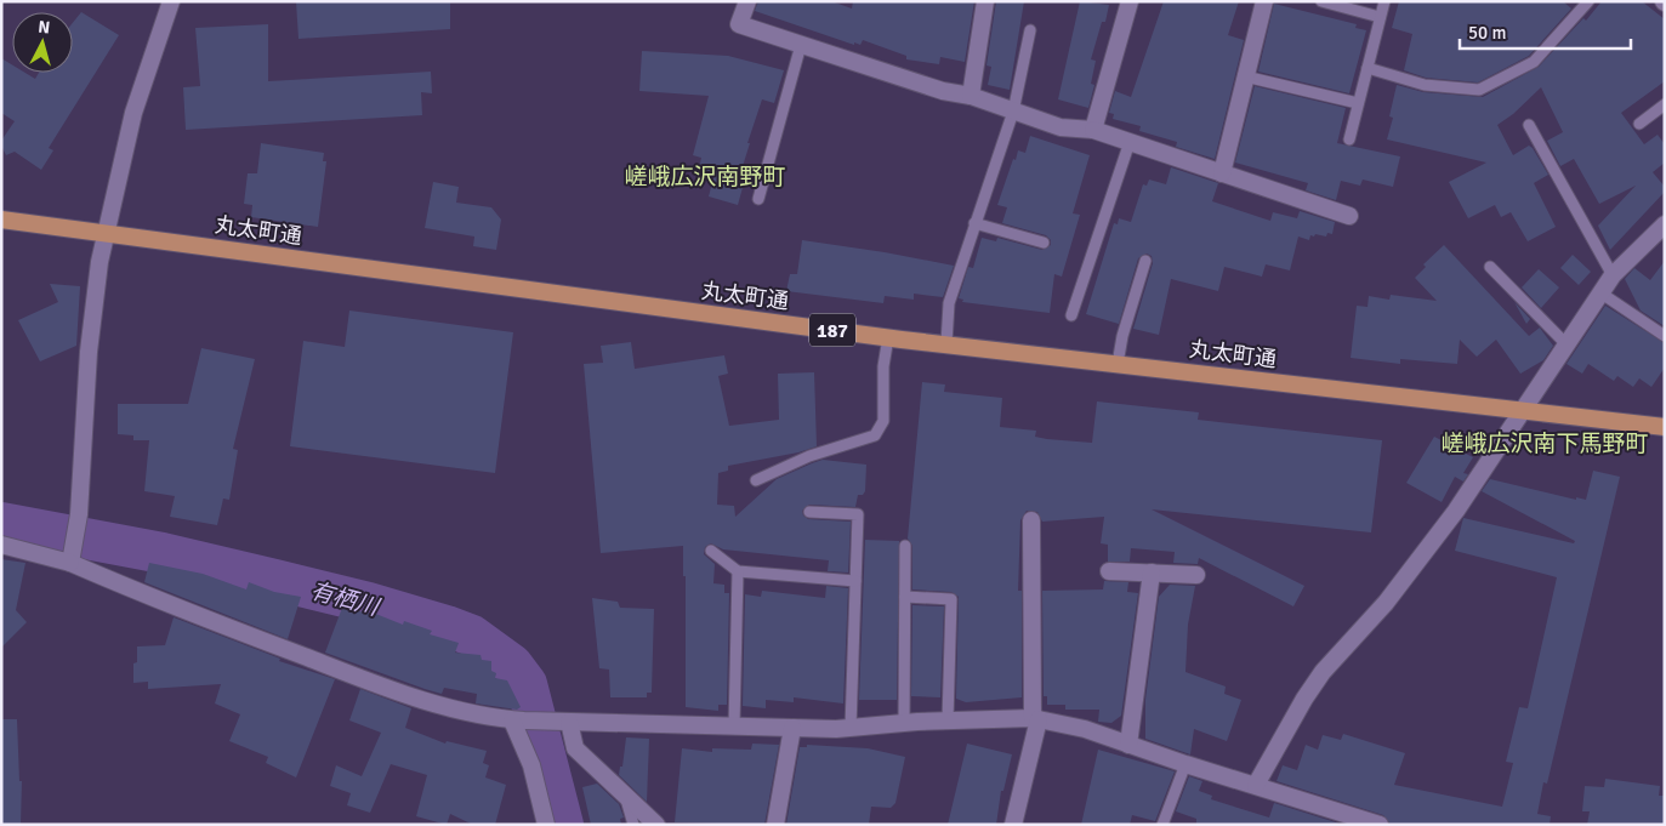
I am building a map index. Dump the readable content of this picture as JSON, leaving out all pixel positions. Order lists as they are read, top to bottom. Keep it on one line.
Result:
{"streets":{"main road":["丸太町通","187"]},"districts":["嵯峨広沢南野町","嵯峨広沢南下馬野町"],"water":["有栖川"],"scale_bar":"50 m","north":"top"}
